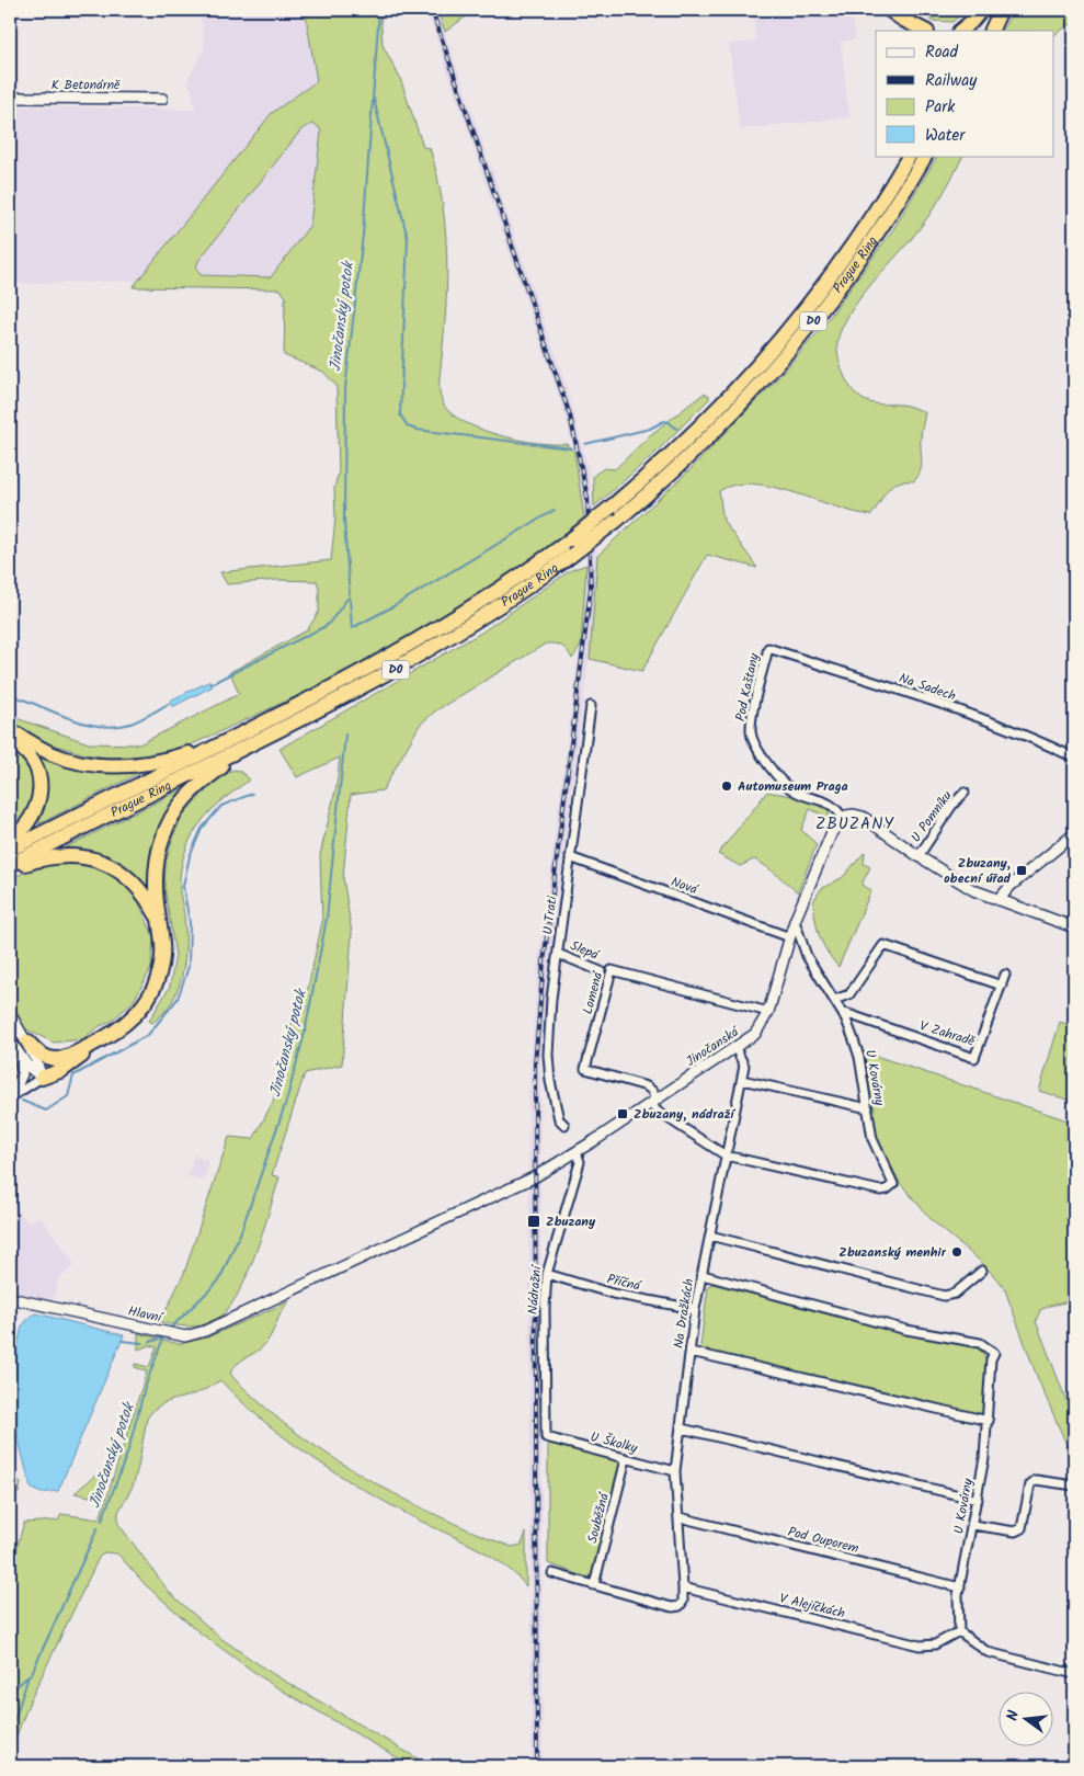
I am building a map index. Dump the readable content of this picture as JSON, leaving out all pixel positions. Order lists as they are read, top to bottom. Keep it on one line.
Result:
{"streets":{"highway":["Prague Ring","D0"],"street":["K Betonárně","Pod Kaštany","Na Sadech","U Pomníku","Nová","U Trati","Slepá","Lomená","V Zahradě","Jinočanská","U Kovárny","Příčná","Nádražní","Na Dražkách","Hlavní","U Školky","Souběžná","Pod Ouporem","V Alejíčkách"]},"crossings":[["Pod Kaštany","Na Sadech"],["Pod Kaštany","Jinočanská"],["Nová","U Trati"],["Nová","Jinočanská"],["U Trati","Slepá"],["Lomená","Jinočanská"],["V Zahradě","U Kovárny"],["Jinočanská","U Kovárny"],["Jinočanská","Nádražní"],["Jinočanská","Na Dražkách"],["Jinočanská","Hlavní"],["U Kovárny","Na Dražkách"],["U Kovárny","Pod Ouporem"],["U Kovárny","V Alejíčkách"],["Příčná","Nádražní"],["Příčná","Na Dražkách"],["Nádražní","U Školky"],["Na Dražkách","U Školky"],["Na Dražkách","Pod Ouporem"],["Na Dražkách","V Alejíčkách"],["U Školky","Souběžná"]],"districts":["ZBUZANY"],"water":["Jinočanský potok"],"places":{"other":["Automuseum Praga","Zbuzanský menhir"],"transit":["Zbuzany, obecní úřad","Zbuzany, nádraží","Zbuzany"]},"legend":["Road","Railway","Park","Water"],"north":"left"}
